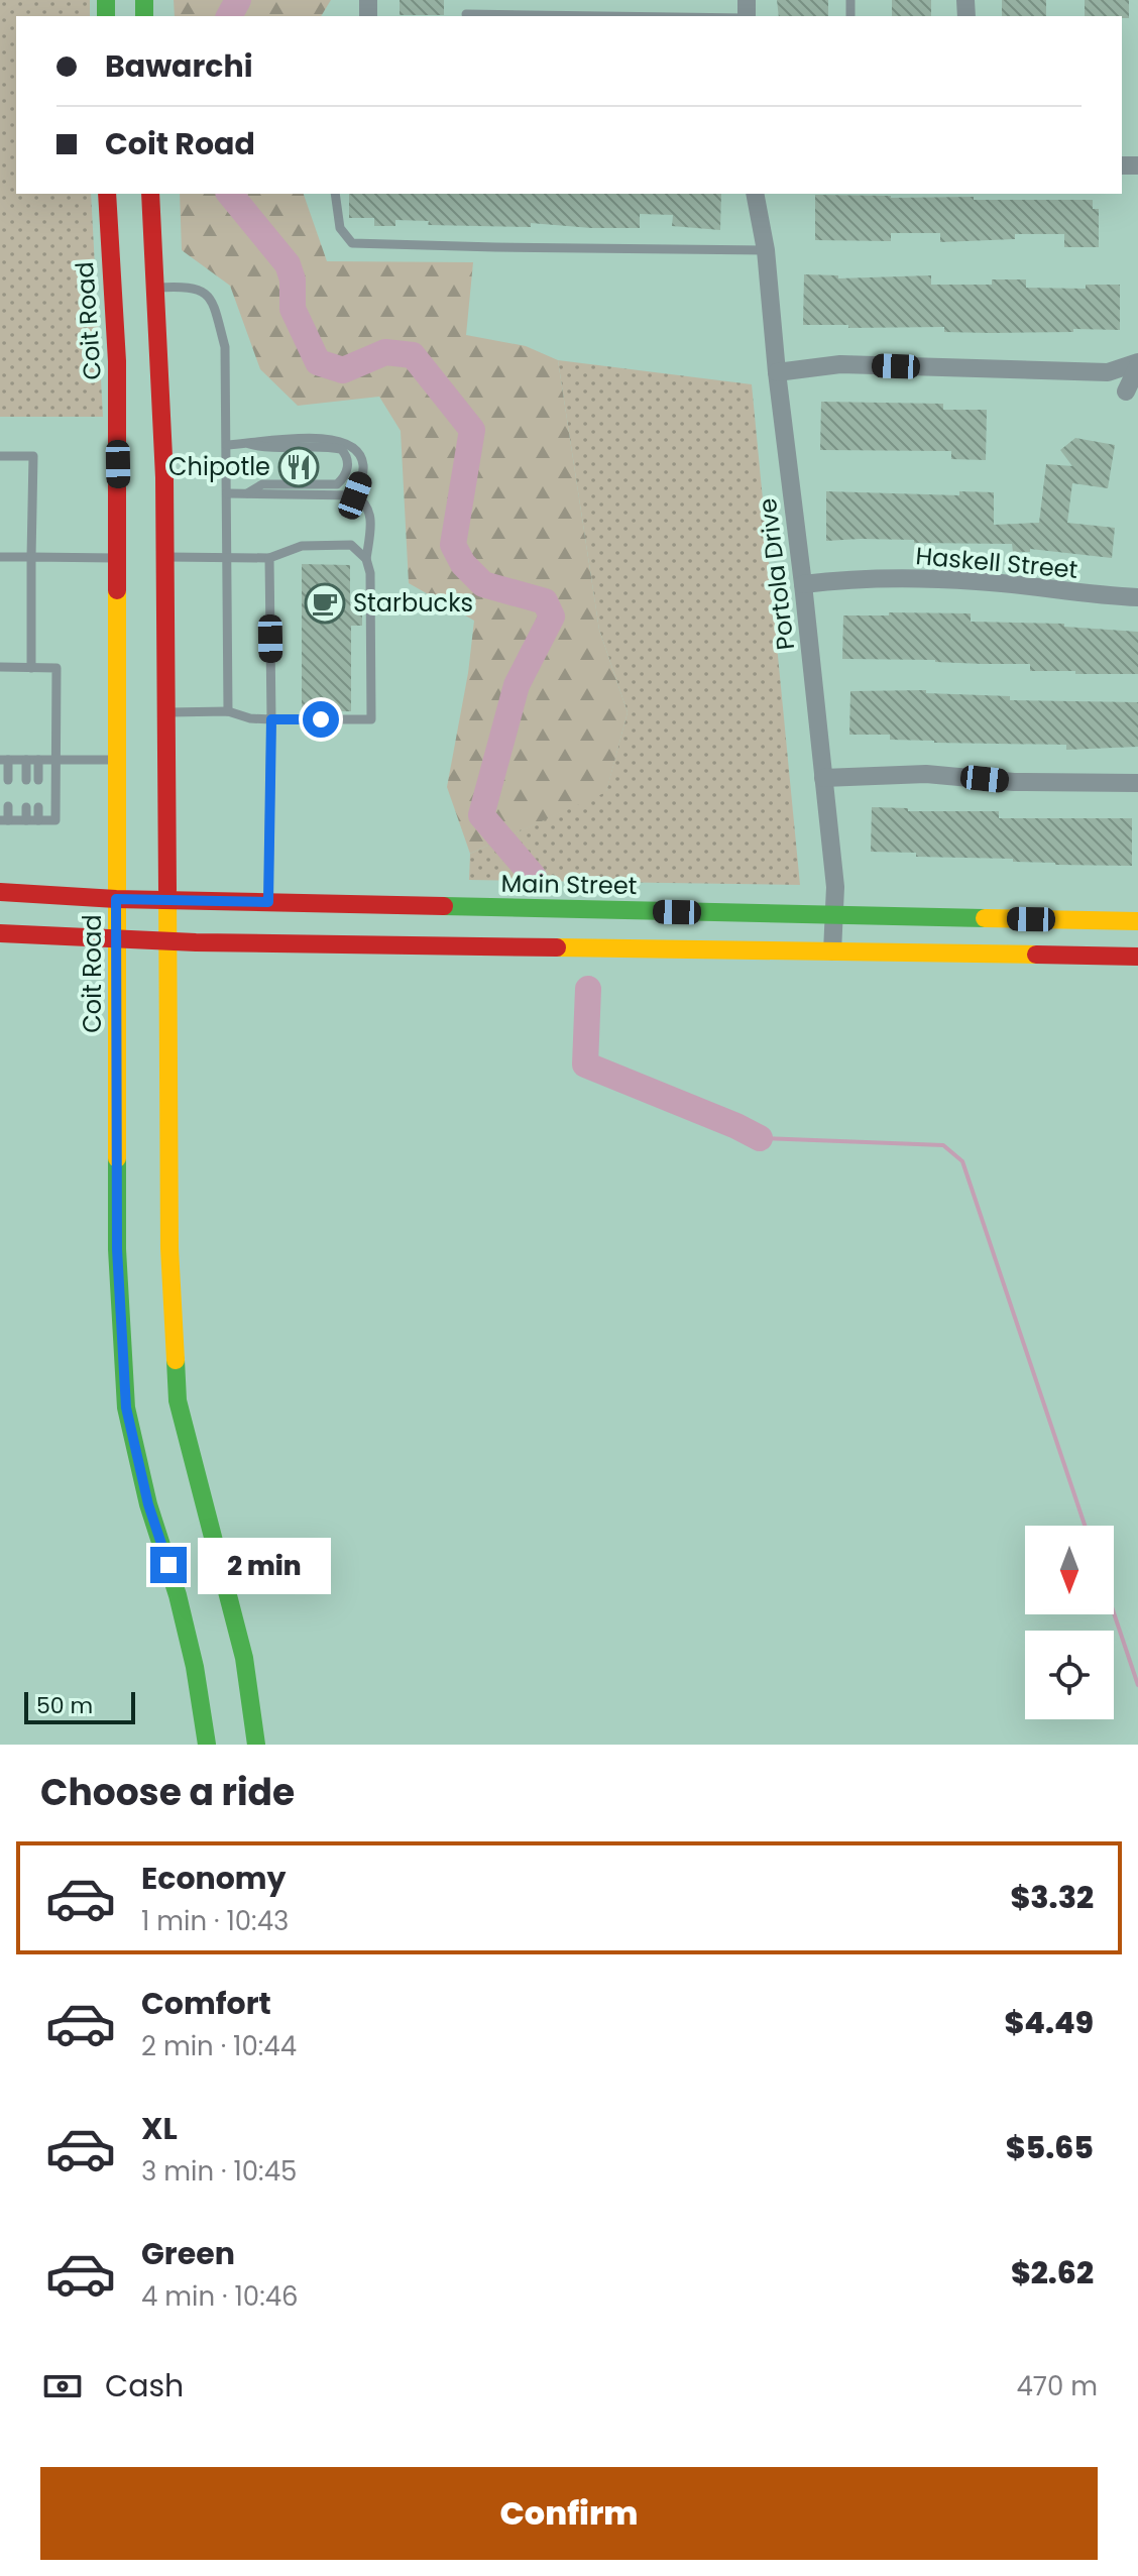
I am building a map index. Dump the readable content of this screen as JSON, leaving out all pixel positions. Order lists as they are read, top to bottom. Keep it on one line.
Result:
{"streets":{"main road":["Coit Road","Main Street"],"street":["Haskell Street","Portola Drive"]},"crossings":[["Coit Road","Main Street"],["Haskell Street","Portola Drive"],["Portola Drive","Main Street"]],"places":{"restaurant":["Chipotle"],"cafe":["Starbucks"]},"scale_bar":"50 m","north":"bottom","page":{"banner":["Bawarchi","Coit Road"],"bubble":"2 min","scale":"50 m","heading":"Choose a ride","list":[{"name":"Economy","note":"1 min · 10:43","value":"$3.32"},{"name":"Comfort","note":"2 min · 10:44","value":"$4.49"},{"name":"XL","note":"3 min · 10:45","value":"$5.65"},{"name":"Green","note":"4 min · 10:46","value":"$2.62"}],"pay":["Cash","470 m"],"buttons":"Confirm"}}
